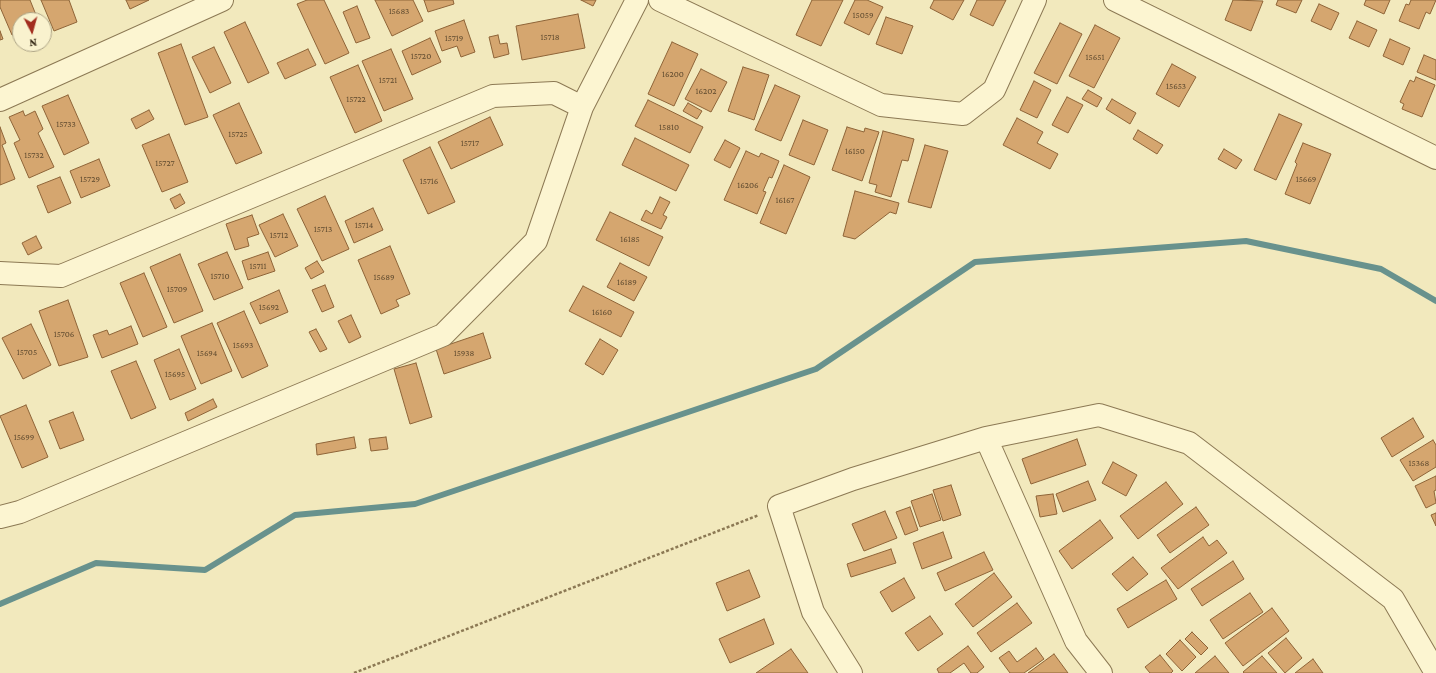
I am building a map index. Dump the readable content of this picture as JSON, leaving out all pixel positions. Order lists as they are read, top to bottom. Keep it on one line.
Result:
{"house_numbers":["15683","15059","15718","15719","15720","15651","16200","15721","15653","16202","15722","15733","15810","15725","15717","16150","15732","15727","15729","15669","15716","16206","16167","15714","15713","15712","16185","15711","15710","15689","16189","15709","15692","16160","15706","15693","15705","15694","15938","15695","15699","15368"],"north":"bottom"}
